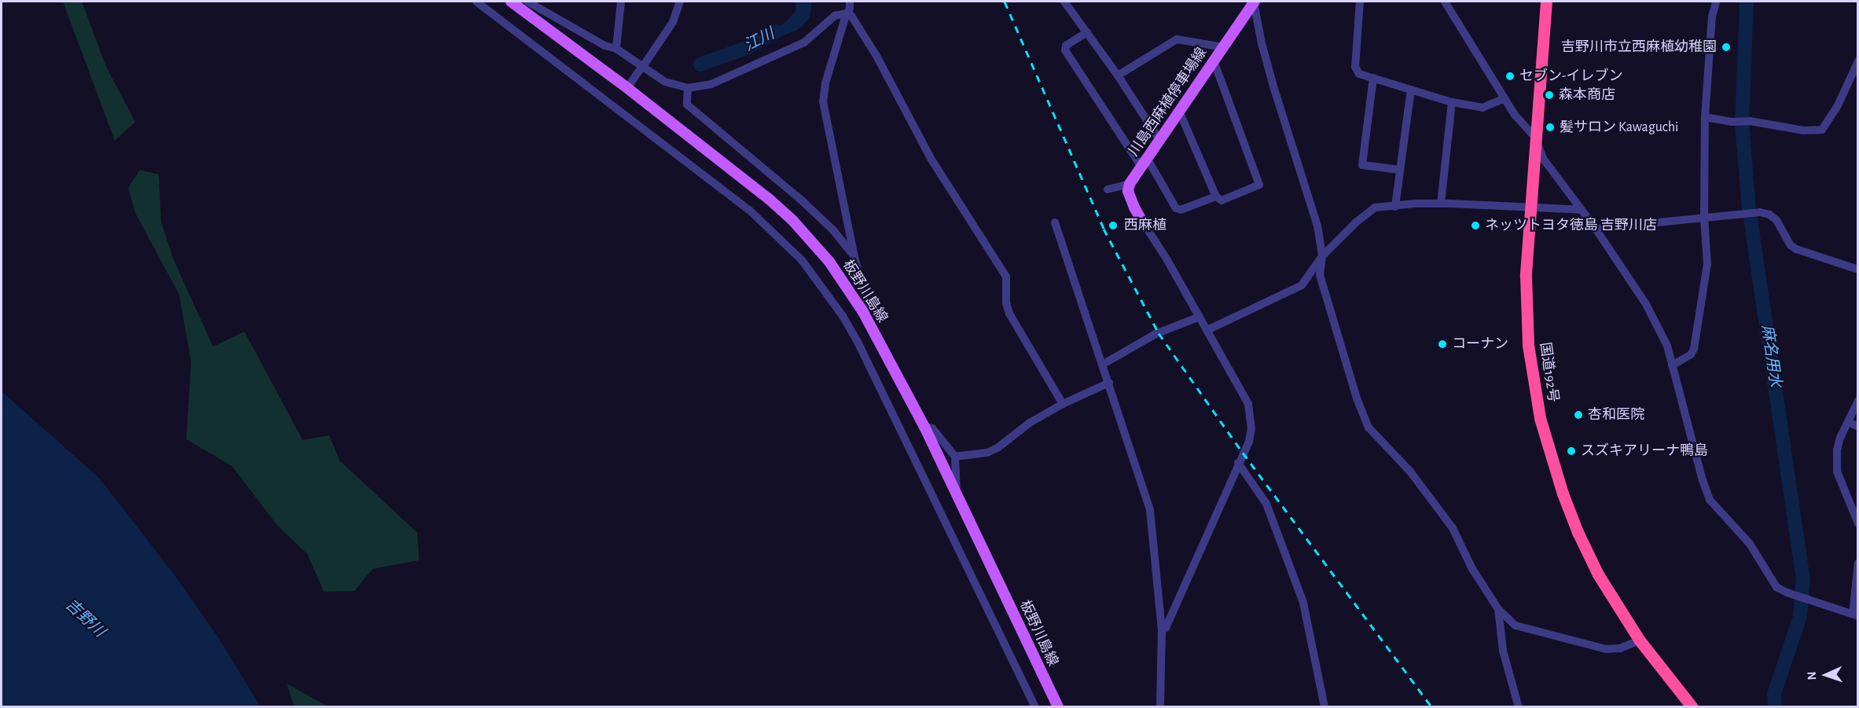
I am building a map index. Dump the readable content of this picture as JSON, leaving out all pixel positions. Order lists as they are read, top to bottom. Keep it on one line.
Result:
{"streets":{"highway":["国道192号"],"main road":["川島西麻植停車場線","板野川島線"]},"water":["江川","麻名用水","吉野川"],"places":["吉野川市立西麻植幼稚園","セブン-イレブン","森本商店","髪サロン Kawaguchi","西麻植","ネッツトヨタ徳島 吉野川店","コーナン","杏和医院","スズキアリーナ鴨島"],"north":"left"}
